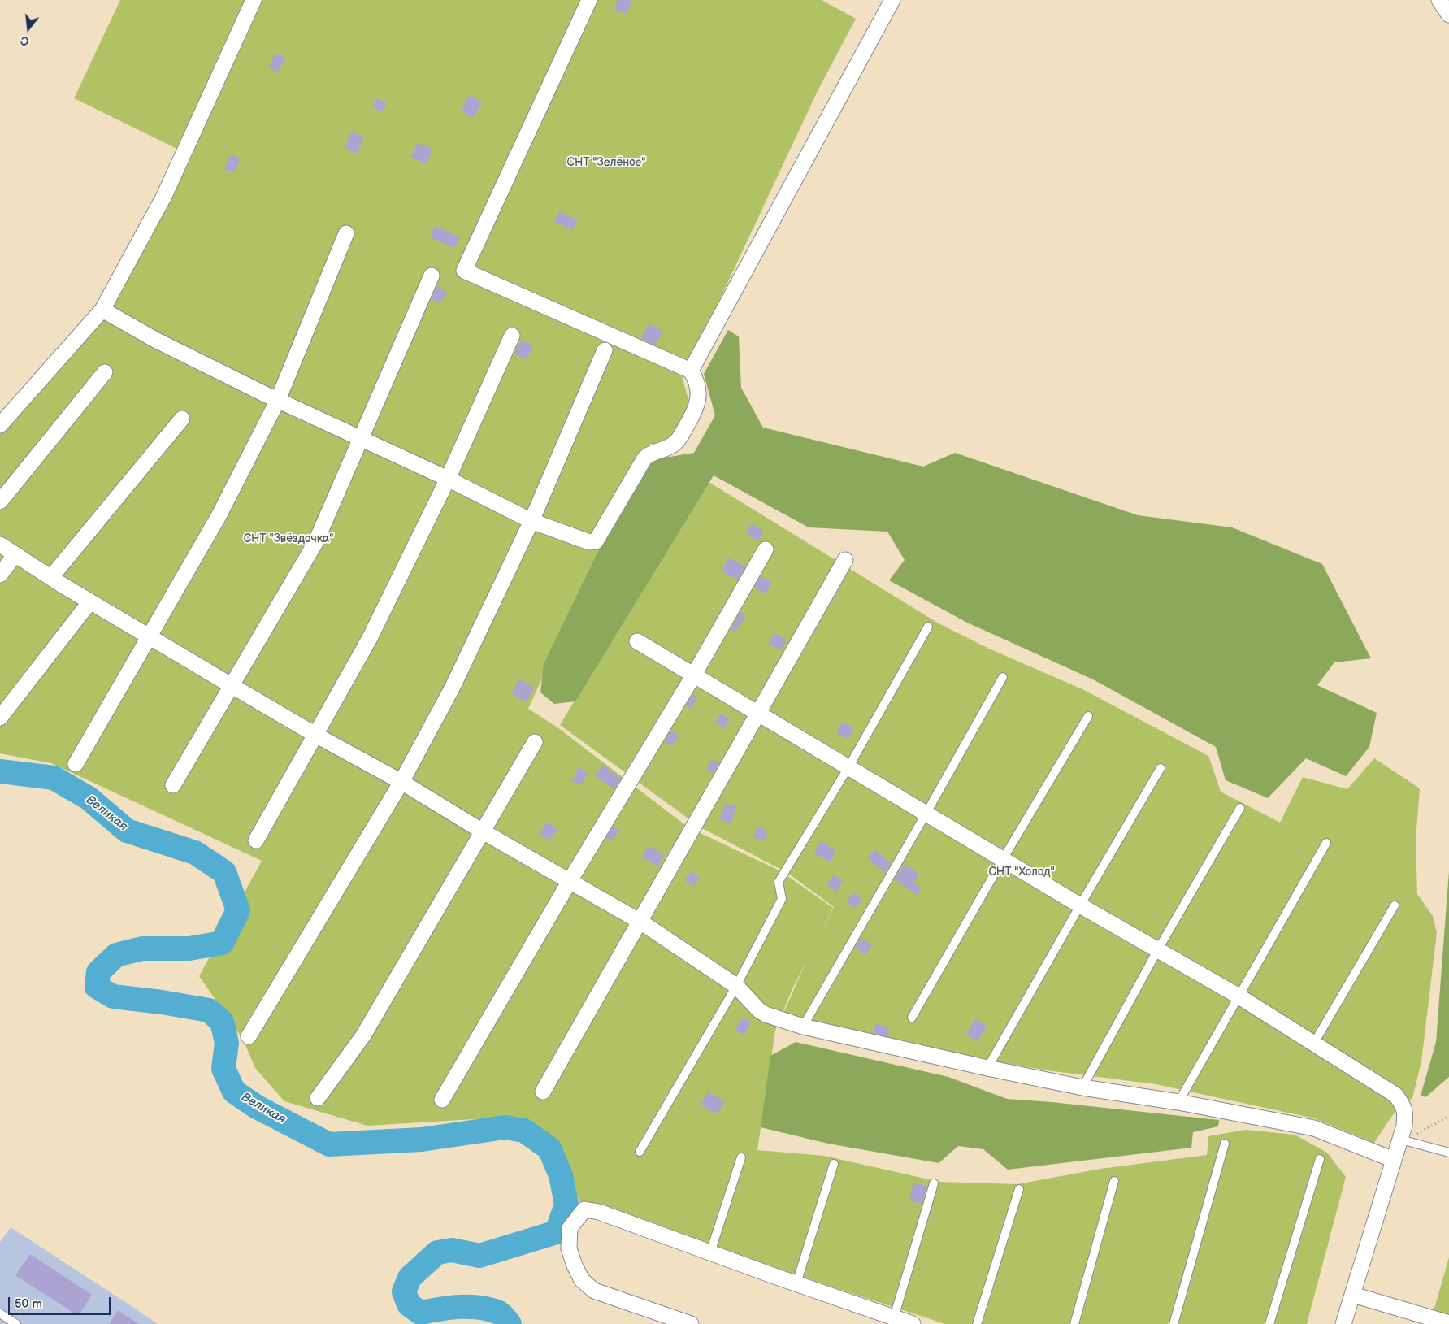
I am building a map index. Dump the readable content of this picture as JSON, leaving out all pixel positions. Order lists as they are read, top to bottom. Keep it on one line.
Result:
{"water":["Великая"],"parks":["СНТ \"Зелёное\"","СНТ \"Звёздочка\"","СНТ \"Холод\""],"scale_bar":"50 m","north":"bottom"}
